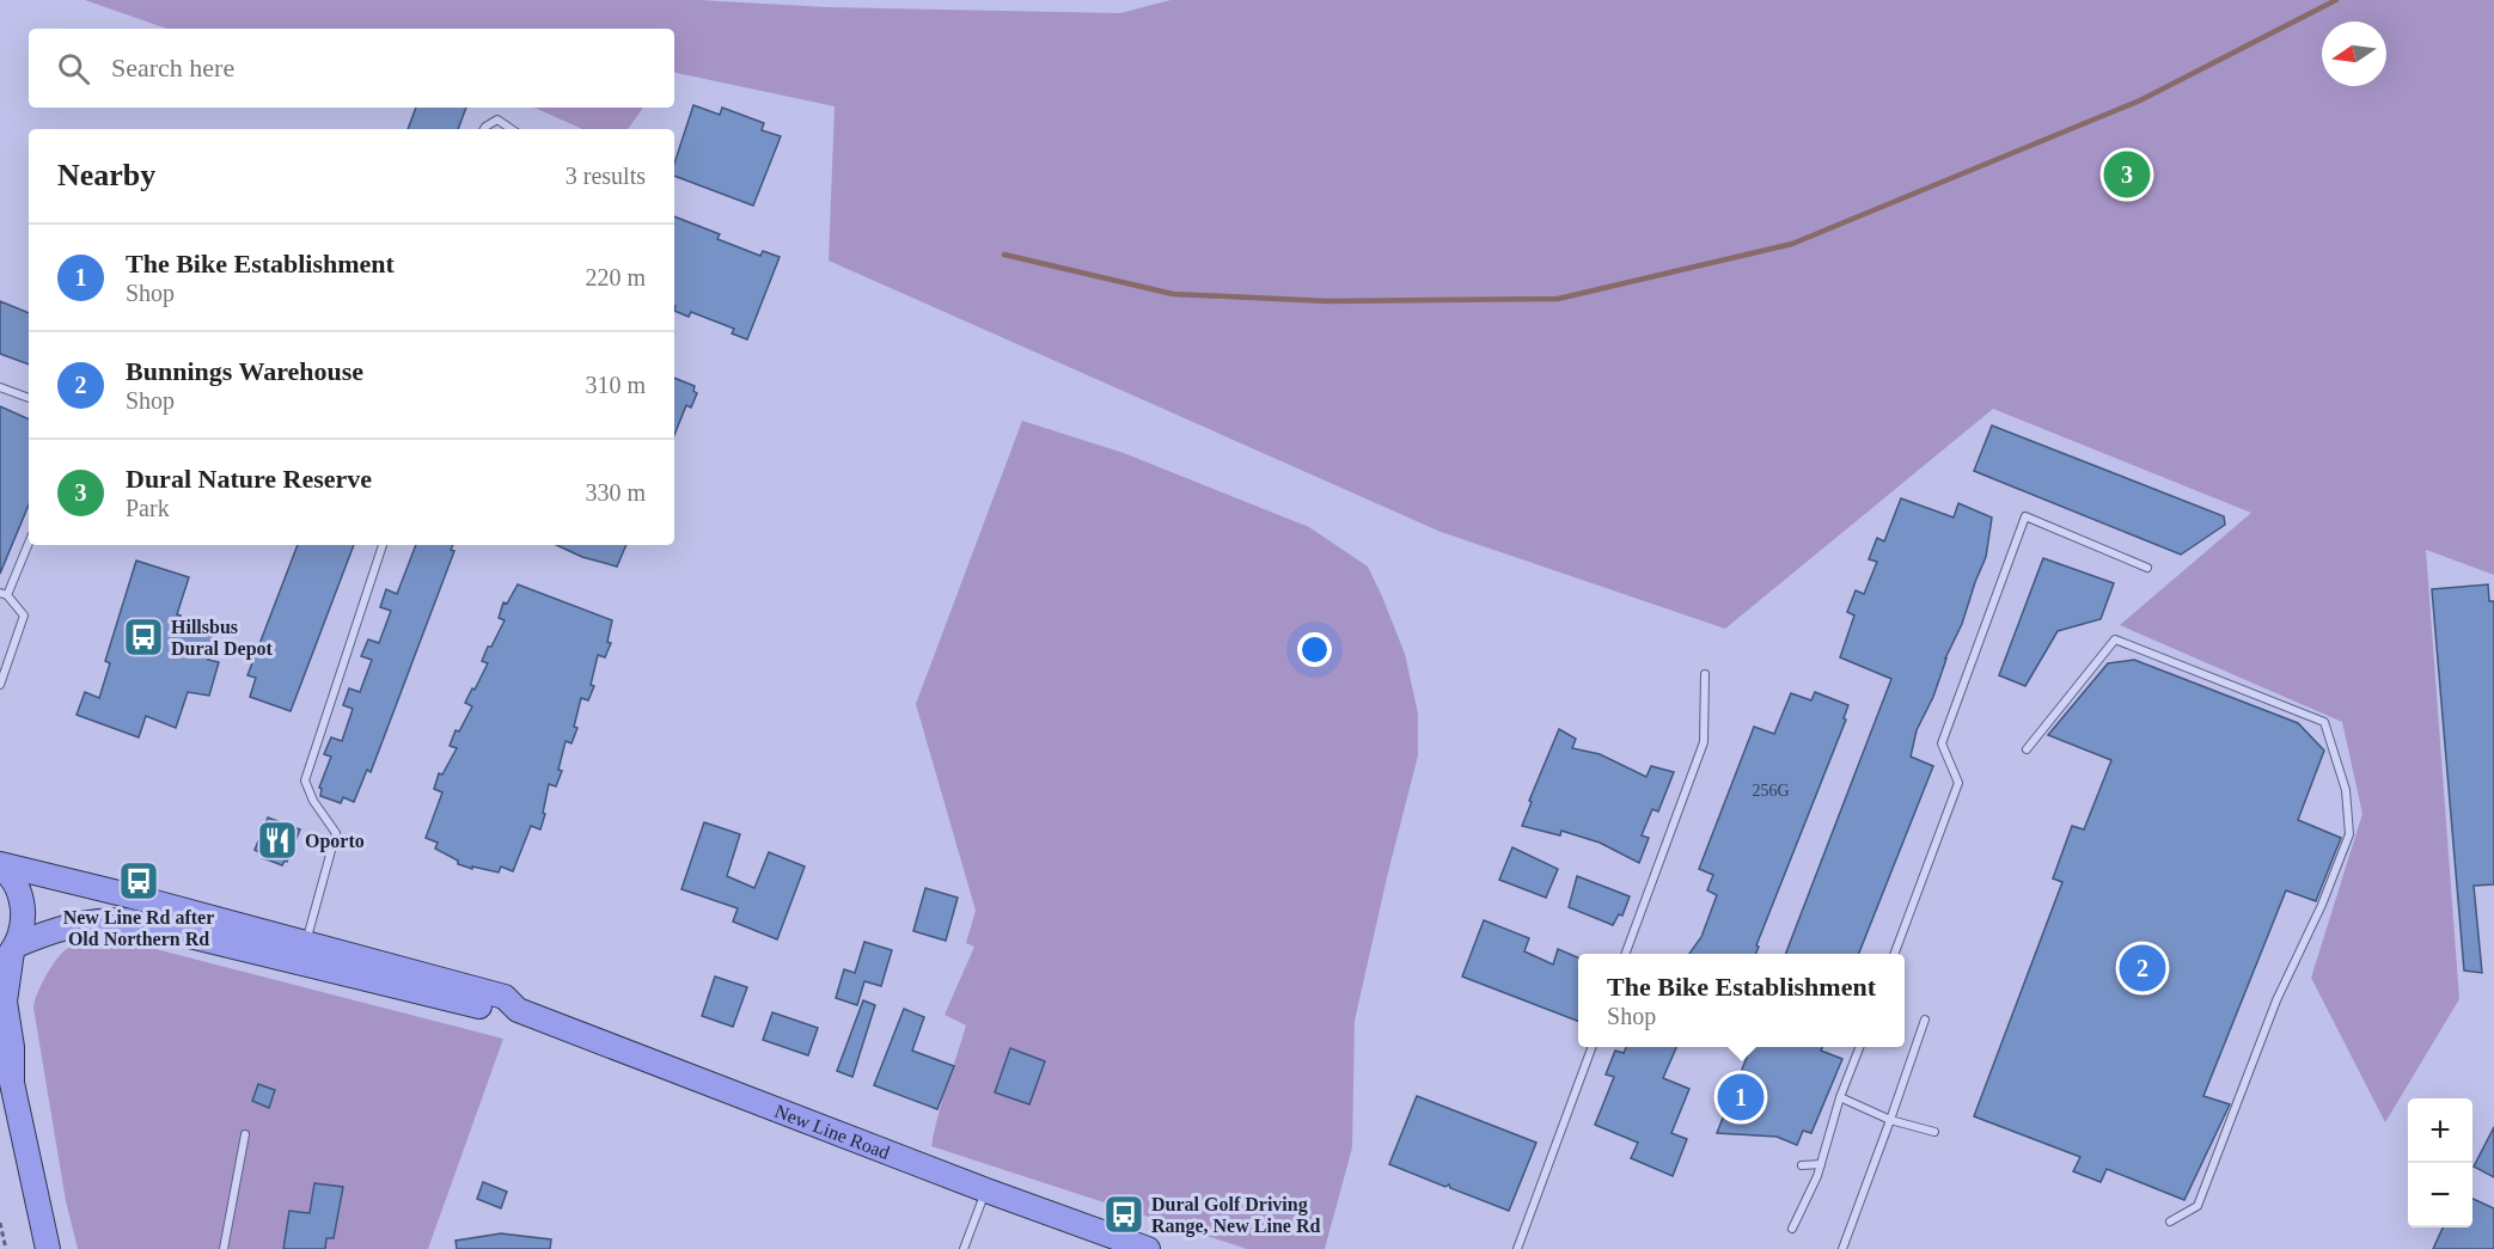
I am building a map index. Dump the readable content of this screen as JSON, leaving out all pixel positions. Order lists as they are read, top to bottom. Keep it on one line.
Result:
{"streets":{"main road":["New Line Road"]},"places":{"bus stop":["Hillsbus Dural Depot","New Line Rd after Old Northern Rd","Dural Golf Driving Range, New Line Rd"],"restaurant":["Oporto"]},"house_numbers":["256G"],"north":"left","page":{"search":"Search here","heading":["Nearby","3 results"],"pins":["3","2","1"],"list":[{"mark":"1","name":"The Bike Establishment","note":"Shop","value":"220 m"},{"mark":"2","name":"Bunnings Warehouse","note":"Shop","value":"310 m"},{"mark":"3","name":"Dural Nature Reserve","note":"Park","value":"330 m"}],"popup":["The Bike Establishment","Shop"],"map_buttons":["+","−"]}}
